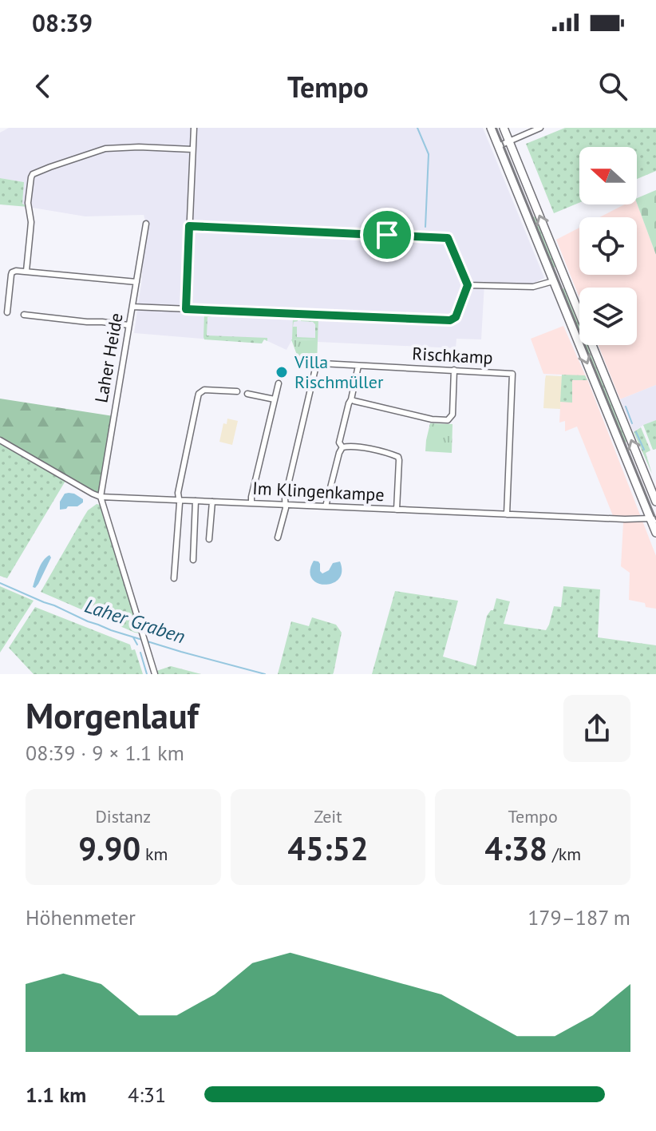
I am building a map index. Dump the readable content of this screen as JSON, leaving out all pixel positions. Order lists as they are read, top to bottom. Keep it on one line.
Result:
{"streets":{"street":["Rischkamp","Laher Heide","Im Klingenkampe"]},"crossings":[["Rischkamp","Im Klingenkampe"],["Laher Heide","Im Klingenkampe"]],"water":["Laher Graben"],"places":["Villa Rischmüller"],"north":"left","page":{"status":"08:39","header":"Tempo","heading":["Morgenlauf","08:39 · 9 × 1.1 km"],"stats":[["Distanz","9.90 km"],["Zeit","45:52"],["Tempo","4:38 /km"]],"chart":["Höhenmeter","179–187 m"],"list":[{"name":"1.1 km","note":"4:31"}]}}
